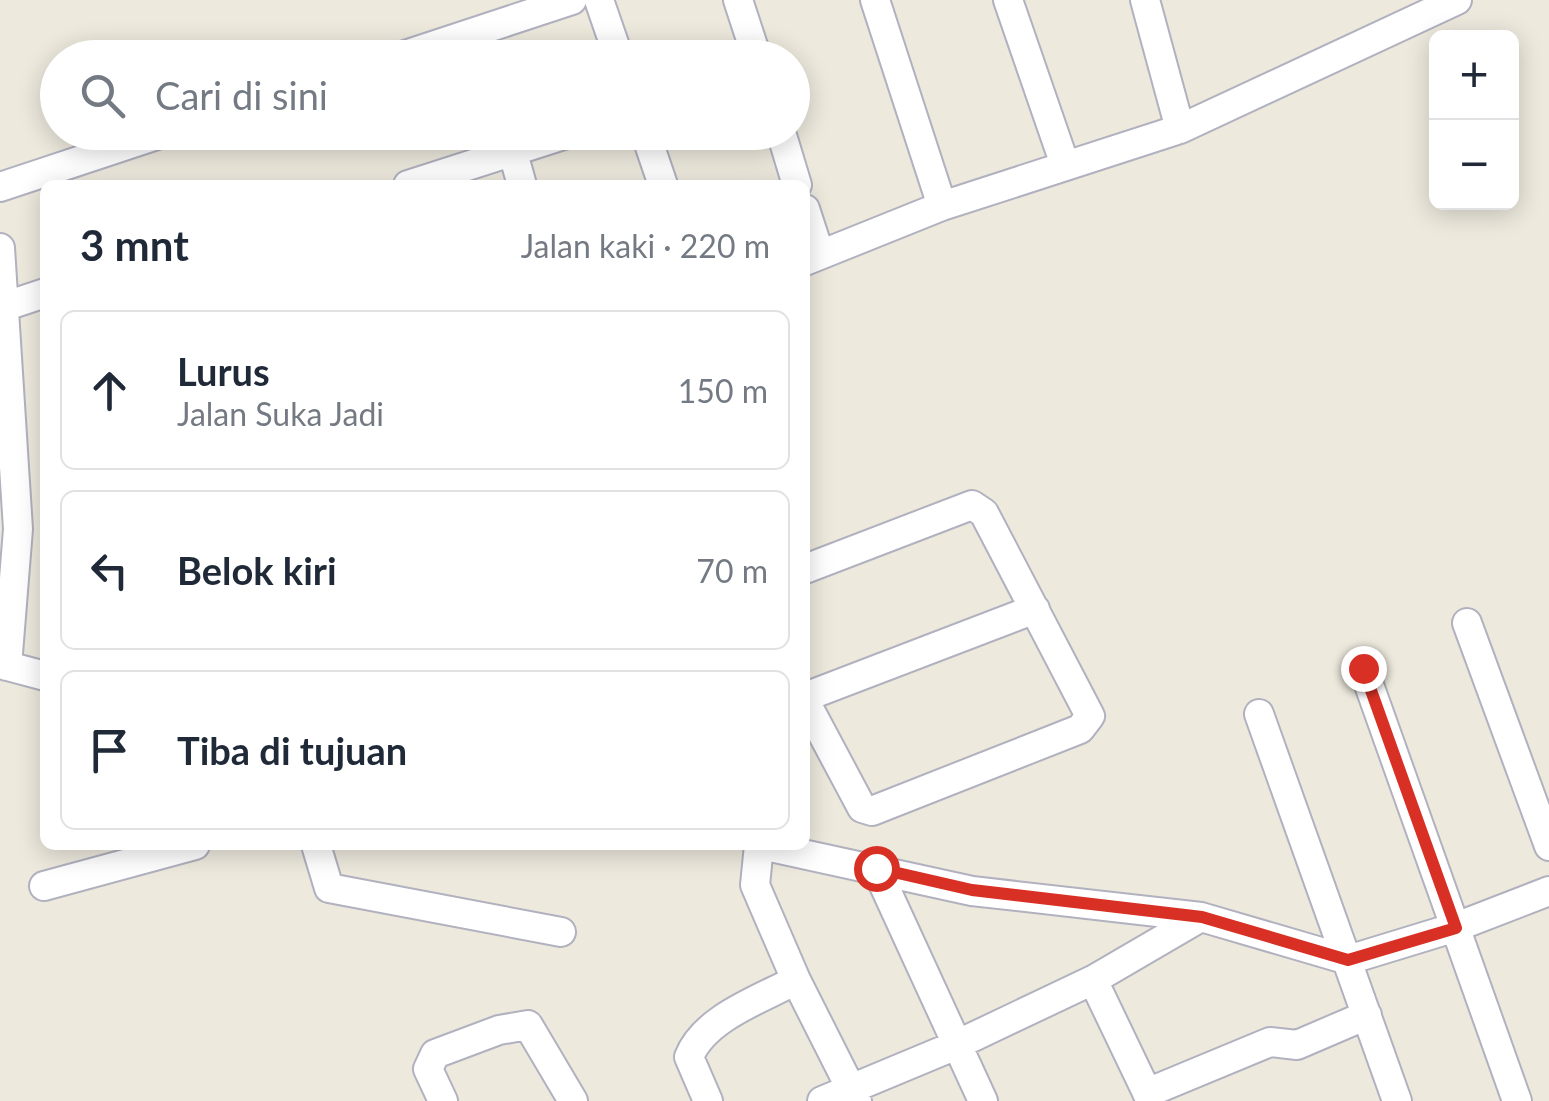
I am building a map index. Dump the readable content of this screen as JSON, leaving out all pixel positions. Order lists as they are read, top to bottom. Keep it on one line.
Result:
{"page":{"map_buttons":["+","−"],"search":"Cari di sini","heading":["3 mnt","Jalan kaki · 220 m"],"list":[["Lurus","Jalan Suka Jadi","150 m"],["Belok kiri","70 m"],"Tiba di tujuan"]}}
